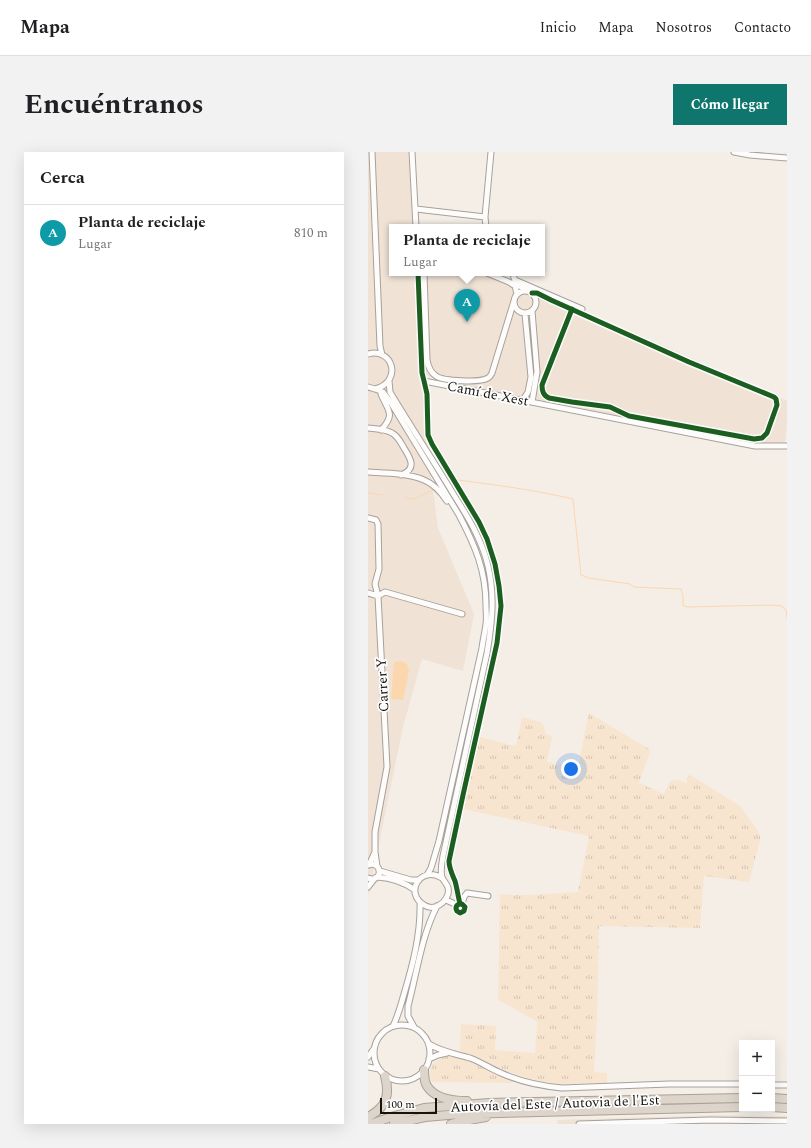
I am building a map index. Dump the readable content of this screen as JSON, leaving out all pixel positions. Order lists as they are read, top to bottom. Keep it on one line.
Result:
{"streets":{"highway":["Autovía del Este / Autovia de l'Est"],"street":["Camí de Xest","Carrer Y"]},"scale_bar":"100 m","page":{"header":"Mapa","nav":["Inicio","Mapa","Nosotros","Contacto"],"title":"Encuéntranos","buttons":"Cómo llegar","heading":"Cerca","list":[{"mark":"A","name":"Planta de reciclaje","note":"Lugar","value":"810 m"}],"popup":["Planta de reciclaje","Lugar"],"pins":"A","map_buttons":["+","−"],"scale":"100 m"}}
